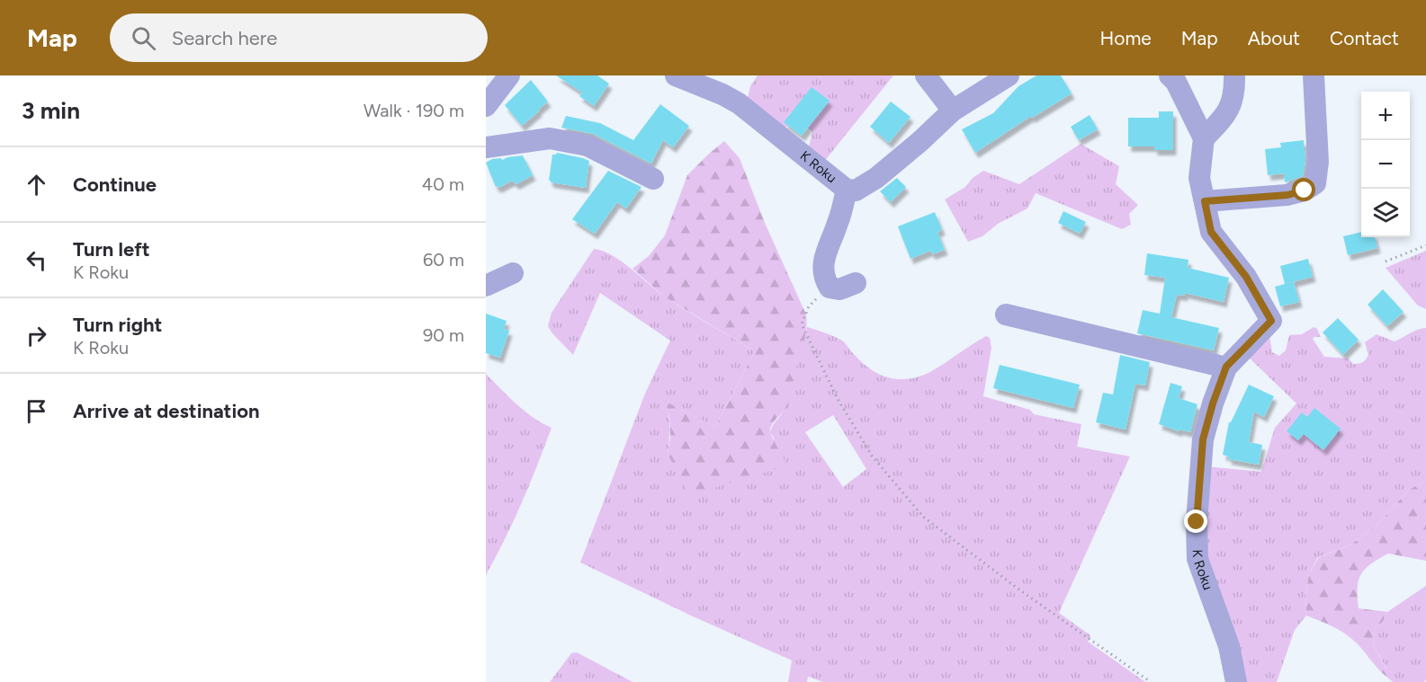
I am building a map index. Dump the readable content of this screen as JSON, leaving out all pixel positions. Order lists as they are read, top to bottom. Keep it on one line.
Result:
{"streets":{"street":["K Roku"]},"page":{"header":"Map","search":"Search here","nav":["Home","Map","About","Contact"],"heading":["3 min","Walk · 190 m"],"map_buttons":["+","−"],"list":[["Continue","40 m"],["Turn left","K Roku","60 m"],["Turn right","K Roku","90 m"],"Arrive at destination"]}}
